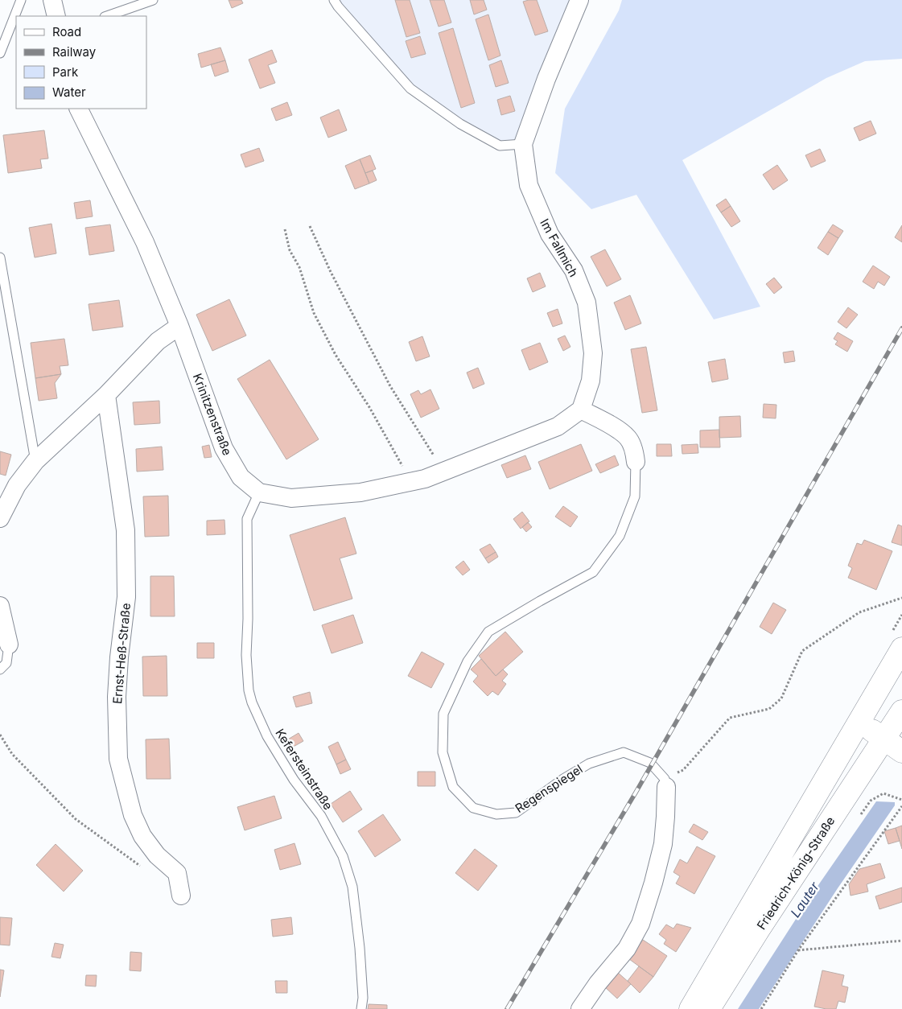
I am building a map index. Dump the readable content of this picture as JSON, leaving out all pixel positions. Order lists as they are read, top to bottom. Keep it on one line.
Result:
{"streets":{"main road":["Friedrich-König-Straße"],"street":["Im Fallmich","Krinitzenstraße","Ernst-Heß-Straße","Regenspiegel"],"lane":["Kefersteinstraße"]},"crossings":[["Im Fallmich","Krinitzenstraße"],["Im Fallmich","Regenspiegel"],["Krinitzenstraße","Kefersteinstraße"],["Krinitzenstraße","Regenspiegel"]],"water":["Lauter"],"legend":["Road","Railway","Park","Water"]}
